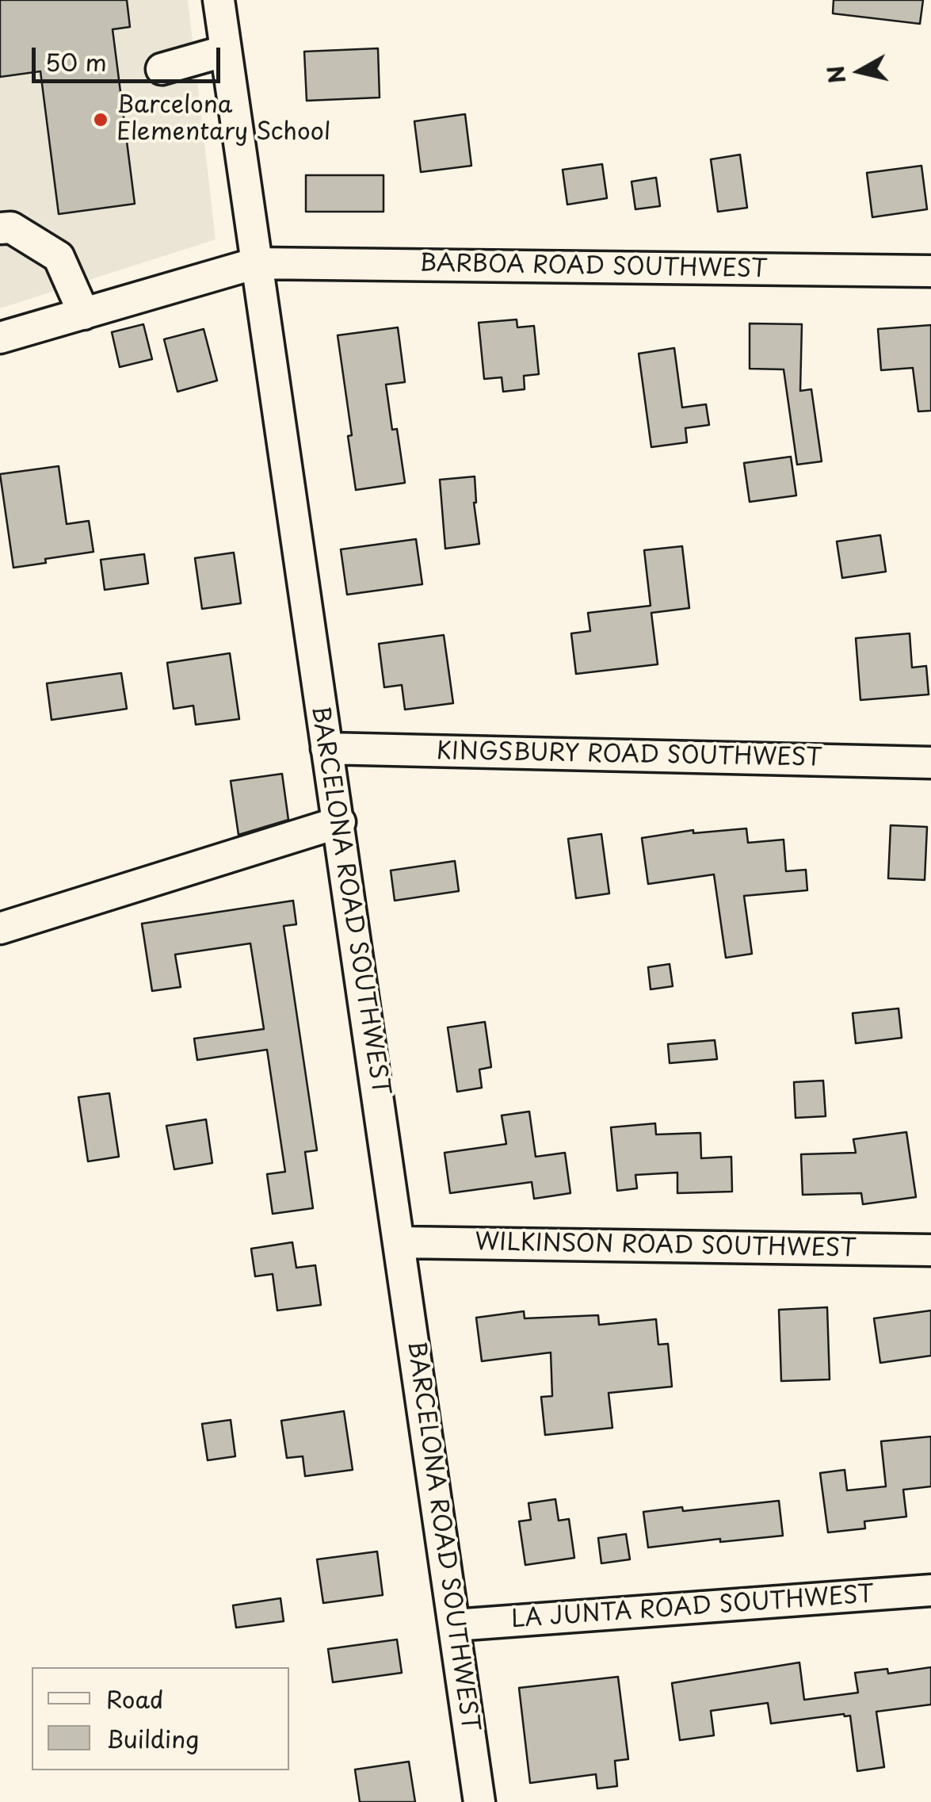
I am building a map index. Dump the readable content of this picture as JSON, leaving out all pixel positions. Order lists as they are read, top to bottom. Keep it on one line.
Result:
{"streets":{"street":["BARBOA ROAD SOUTHWEST","KINGSBURY ROAD SOUTHWEST","BARCELONA ROAD SOUTHWEST","WILKINSON ROAD SOUTHWEST","LA JUNTA ROAD SOUTHWEST"]},"crossings":[["BARBOA ROAD SOUTHWEST","BARCELONA ROAD SOUTHWEST"],["KINGSBURY ROAD SOUTHWEST","BARCELONA ROAD SOUTHWEST"],["BARCELONA ROAD SOUTHWEST","WILKINSON ROAD SOUTHWEST"],["BARCELONA ROAD SOUTHWEST","LA JUNTA ROAD SOUTHWEST"]],"places":["Barcelona Elementary School"],"legend":["Road","Building"],"scale_bar":"50 m","north":"left"}
